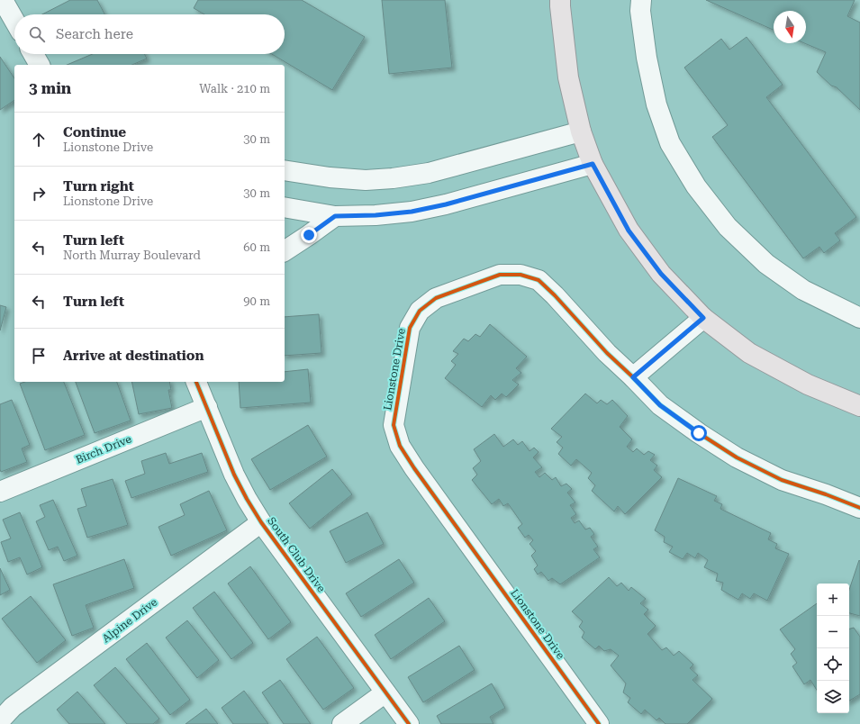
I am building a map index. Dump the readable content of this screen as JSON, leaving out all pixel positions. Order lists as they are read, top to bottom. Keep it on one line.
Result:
{"streets":{"street":["Lionstone Drive","Birch Drive","South Club Drive","Alpine Drive"]},"crossings":[["Birch Drive","South Club Drive"],["South Club Drive","Alpine Drive"]],"north":"bottom","page":{"search":"Search here","heading":["3 min","Walk · 210 m"],"list":[["Continue","Lionstone Drive","30 m"],["Turn right","Lionstone Drive","30 m"],["Turn left","North Murray Boulevard","60 m"],["Turn left","90 m"],"Arrive at destination"],"map_buttons":["+","−"]}}
